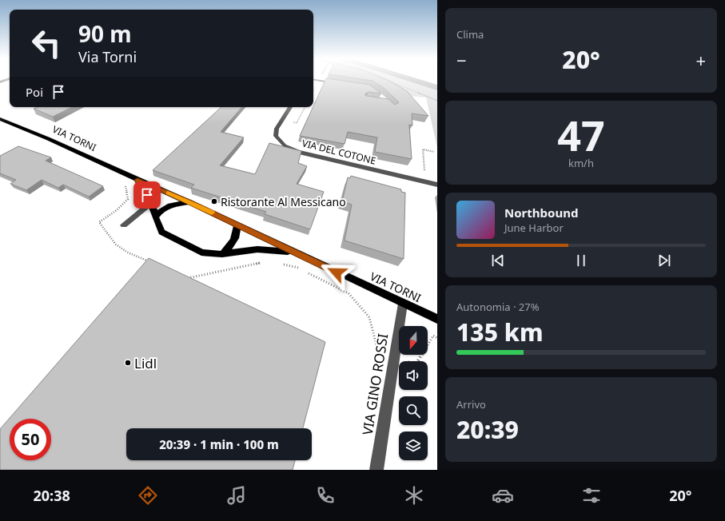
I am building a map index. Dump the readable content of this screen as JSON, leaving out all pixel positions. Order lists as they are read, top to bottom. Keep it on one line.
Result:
{"streets":{"main road":["VIA TORNI"],"street":["VIA DEL COTONE","VIA GINO ROSSI"]},"crossings":[["VIA TORNI","VIA GINO ROSSI"]],"places":["Ristorante Al Messicano","Lidl"],"north":"bottom","page":{"tile":["Clima",["47","km/h"],["Autonomia · 27%","135 km"],["Arrivo","20:39"]],"turn":["90 m","Via Torni"],"heat":["−","20°","+"],"then":"Poi","song":["Northbound","June Harbor"],"limit":"50","trip":"20:39 · 1 min · 100 m","tabs":["20:38","20°"]}}
